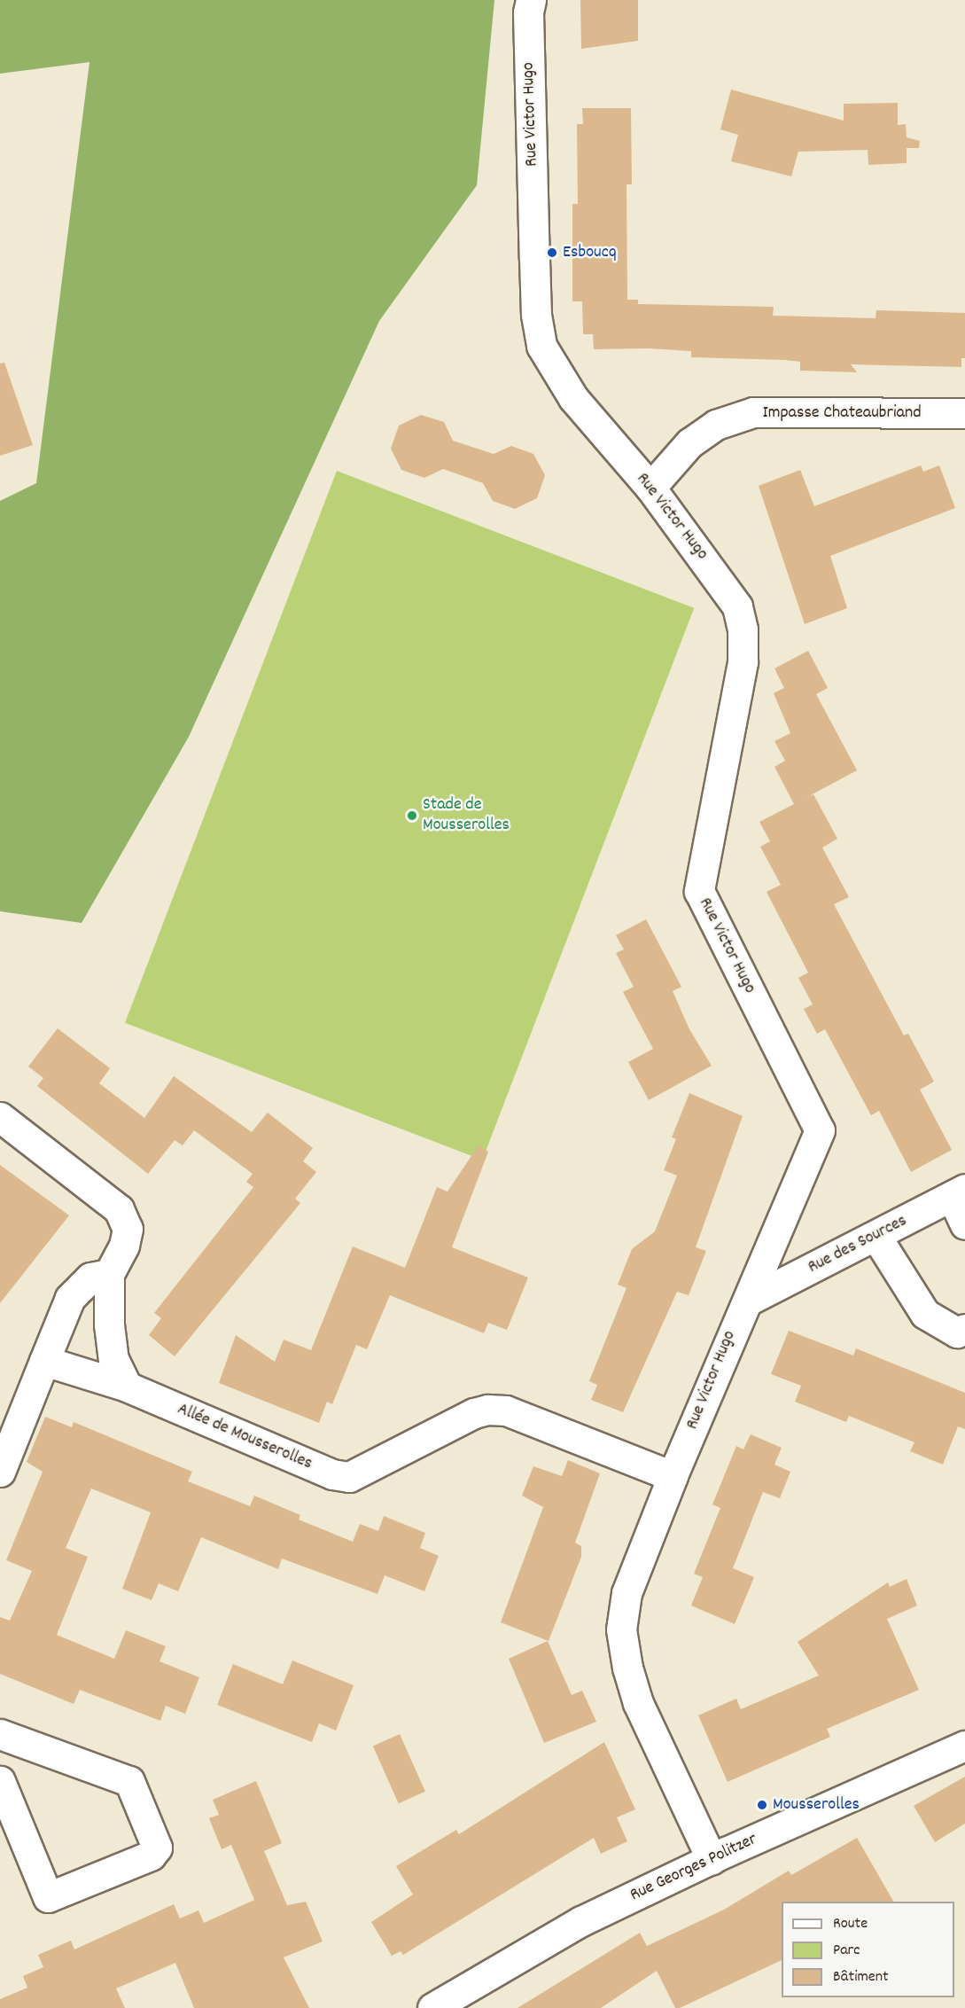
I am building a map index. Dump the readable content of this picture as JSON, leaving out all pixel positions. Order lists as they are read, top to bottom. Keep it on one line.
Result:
{"streets":{"street":["Rue Victor Hugo","Impasse Chateaubriand","Rue des Sources","Allée de Mousserolles","Rue Georges Politzer"]},"crossings":[["Rue Victor Hugo","Impasse Chateaubriand"],["Rue Victor Hugo","Rue des Sources"],["Rue Victor Hugo","Allée de Mousserolles"],["Rue Victor Hugo","Rue Georges Politzer"]],"places":["Esboucq","Stade de Mousserolles","Mousserolles"],"legend":["Route","Parc","Bâtiment"]}
